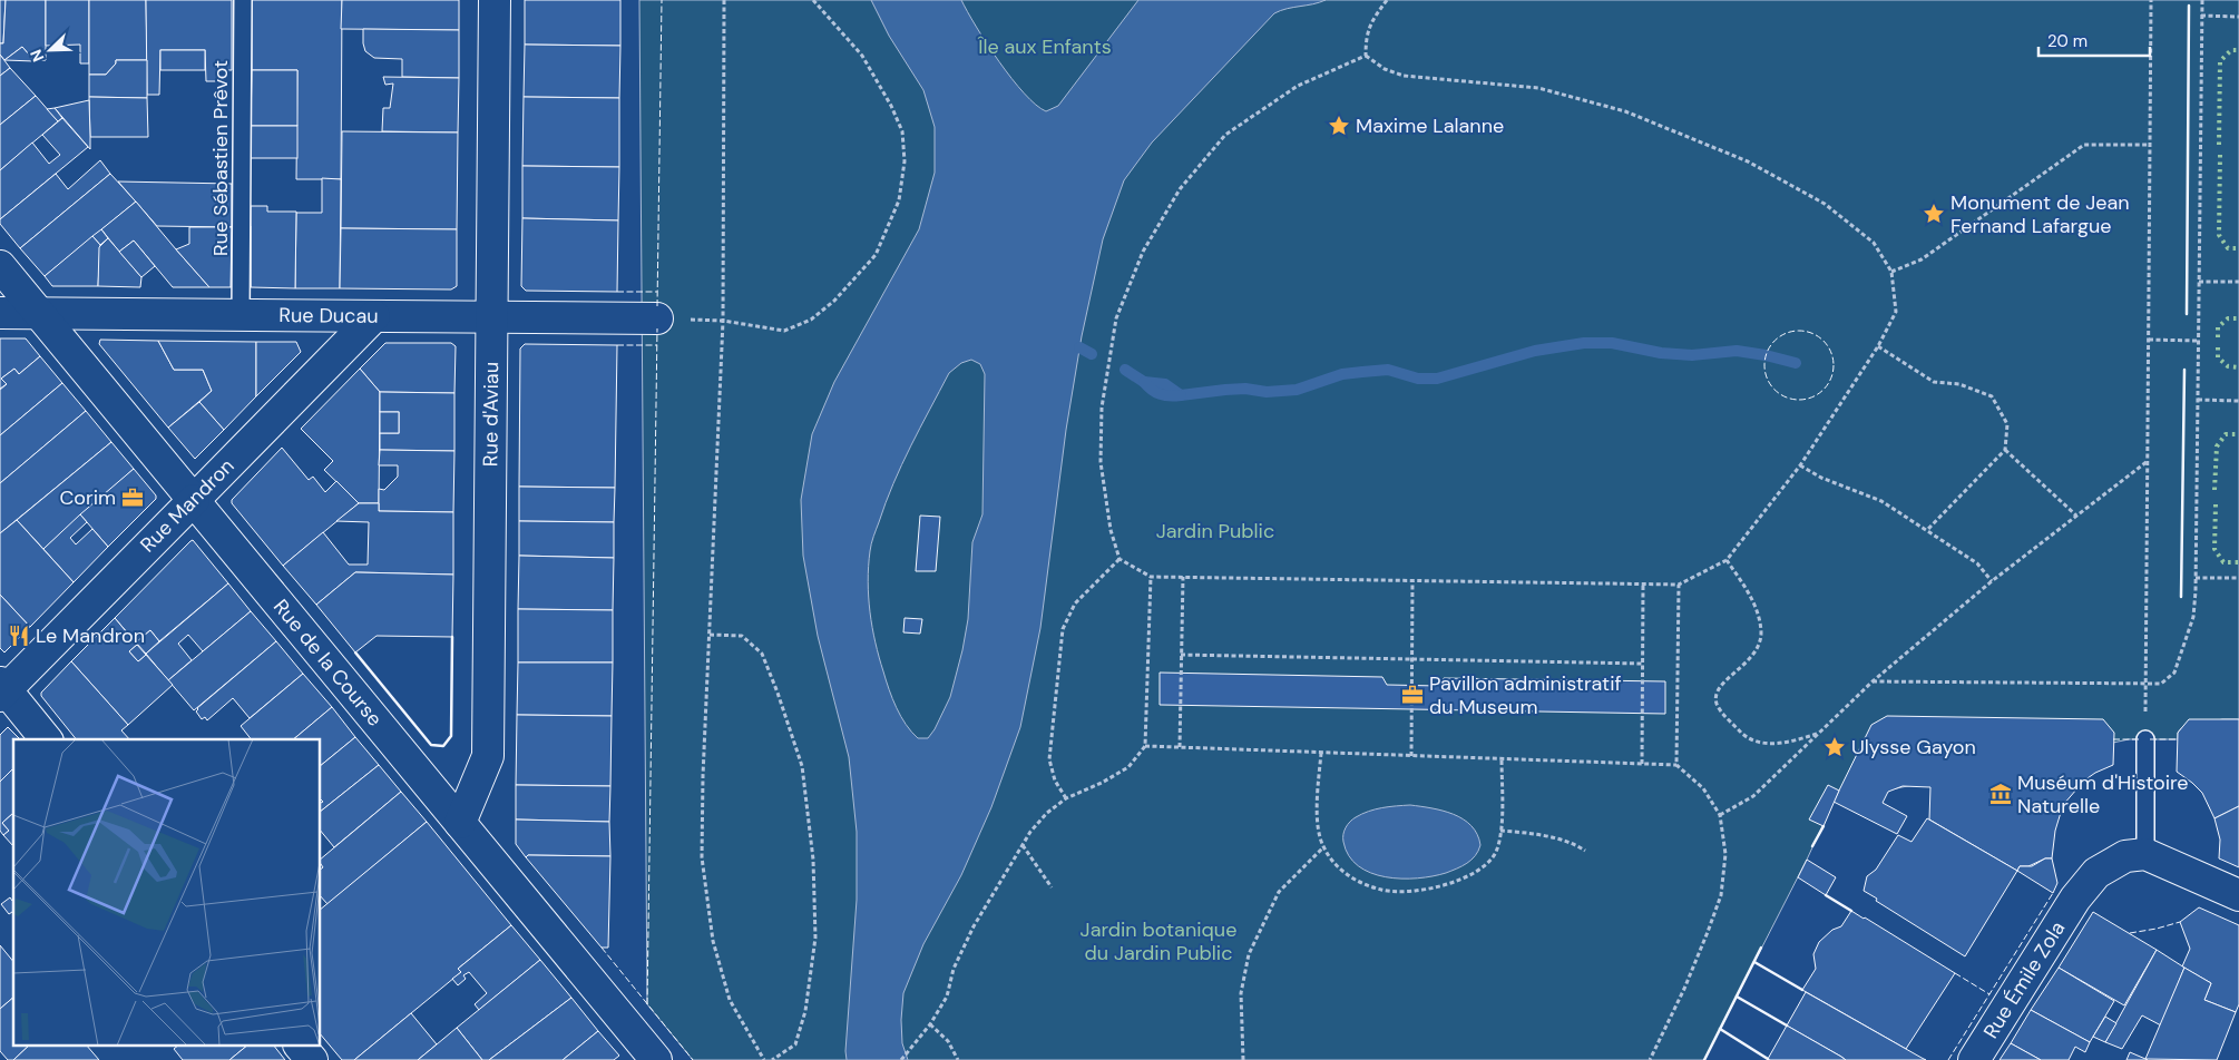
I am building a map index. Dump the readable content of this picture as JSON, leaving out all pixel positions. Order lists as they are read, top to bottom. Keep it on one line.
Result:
{"streets":{"street":["Rue Ducau","Rue d'Aviau","Rue Mandron","Rue de la Course","Rue Émile Zola"],"lane":["Rue Sébastien Prêvot"]},"crossings":[["Rue Sébastien Prêvot","Rue Ducau"],["Rue Ducau","Rue d'Aviau"],["Rue Ducau","Rue Mandron"],["Rue Ducau","Rue de la Course"],["Rue d'Aviau","Rue de la Course"],["Rue Mandron","Rue de la Course"]],"parks":["Île aux Enfants","Jardin Public","Jardin botanique du Jardin Public"],"places":{"place":["Maxime Lalanne","Monument de Jean Fernand Lafargue","Ulysse Gayon"],"office":["Corim","Pavillon administratif du Museum"],"restaurant":["Le Mandron"],"museum":["Muséum d'Histoire Naturelle"]},"scale_bar":"20 m","north":"bottom left"}
